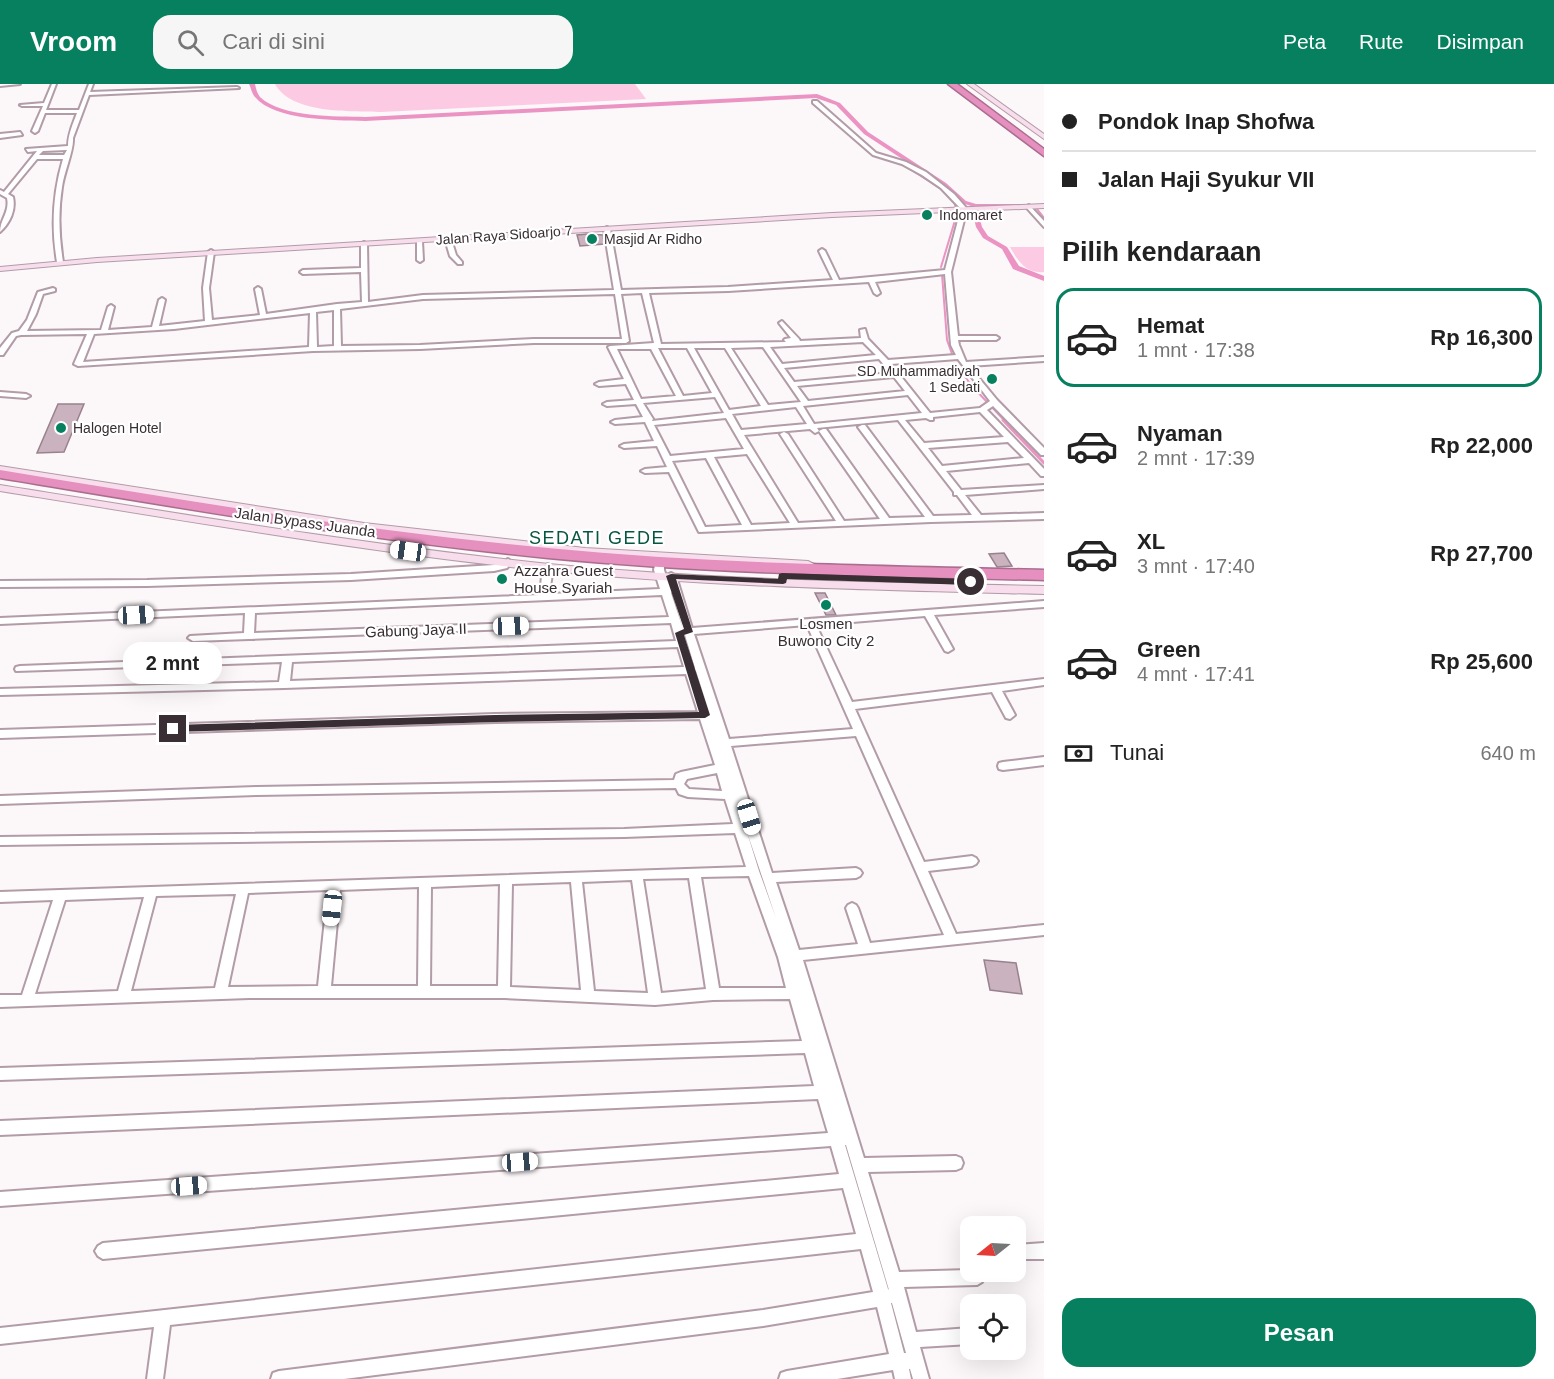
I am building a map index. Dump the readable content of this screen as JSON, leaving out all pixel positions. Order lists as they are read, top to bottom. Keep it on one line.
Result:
{"streets":{"highway":["Jalan Bypass Juanda"],"street":["Jalan Raya Sidoarjo 7","Gabung Jaya II"]},"districts":["SEDATI GEDE"],"places":["Indomaret","Masjid Ar Ridho","SD Muhammadiyah 1 Sedati","Halogen Hotel","Azzahra Guest House Syariah","Losmen Buwono City 2"],"north":"left","page":{"header":"Vroom","search":"Cari di sini","nav":["Peta","Rute","Disimpan"],"banner":["Pondok Inap Shofwa","Jalan Haji Syukur VII"],"heading":"Pilih kendaraan","list":[{"name":"Hemat","note":"1 mnt · 17:38","value":"Rp 16,300"},{"name":"Nyaman","note":"2 mnt · 17:39","value":"Rp 22,000"},{"name":"XL","note":"3 mnt · 17:40","value":"Rp 27,700"},{"name":"Green","note":"4 mnt · 17:41","value":"Rp 25,600"}],"bubble":"2 mnt","pay":["Tunai","640 m"],"buttons":"Pesan"}}
